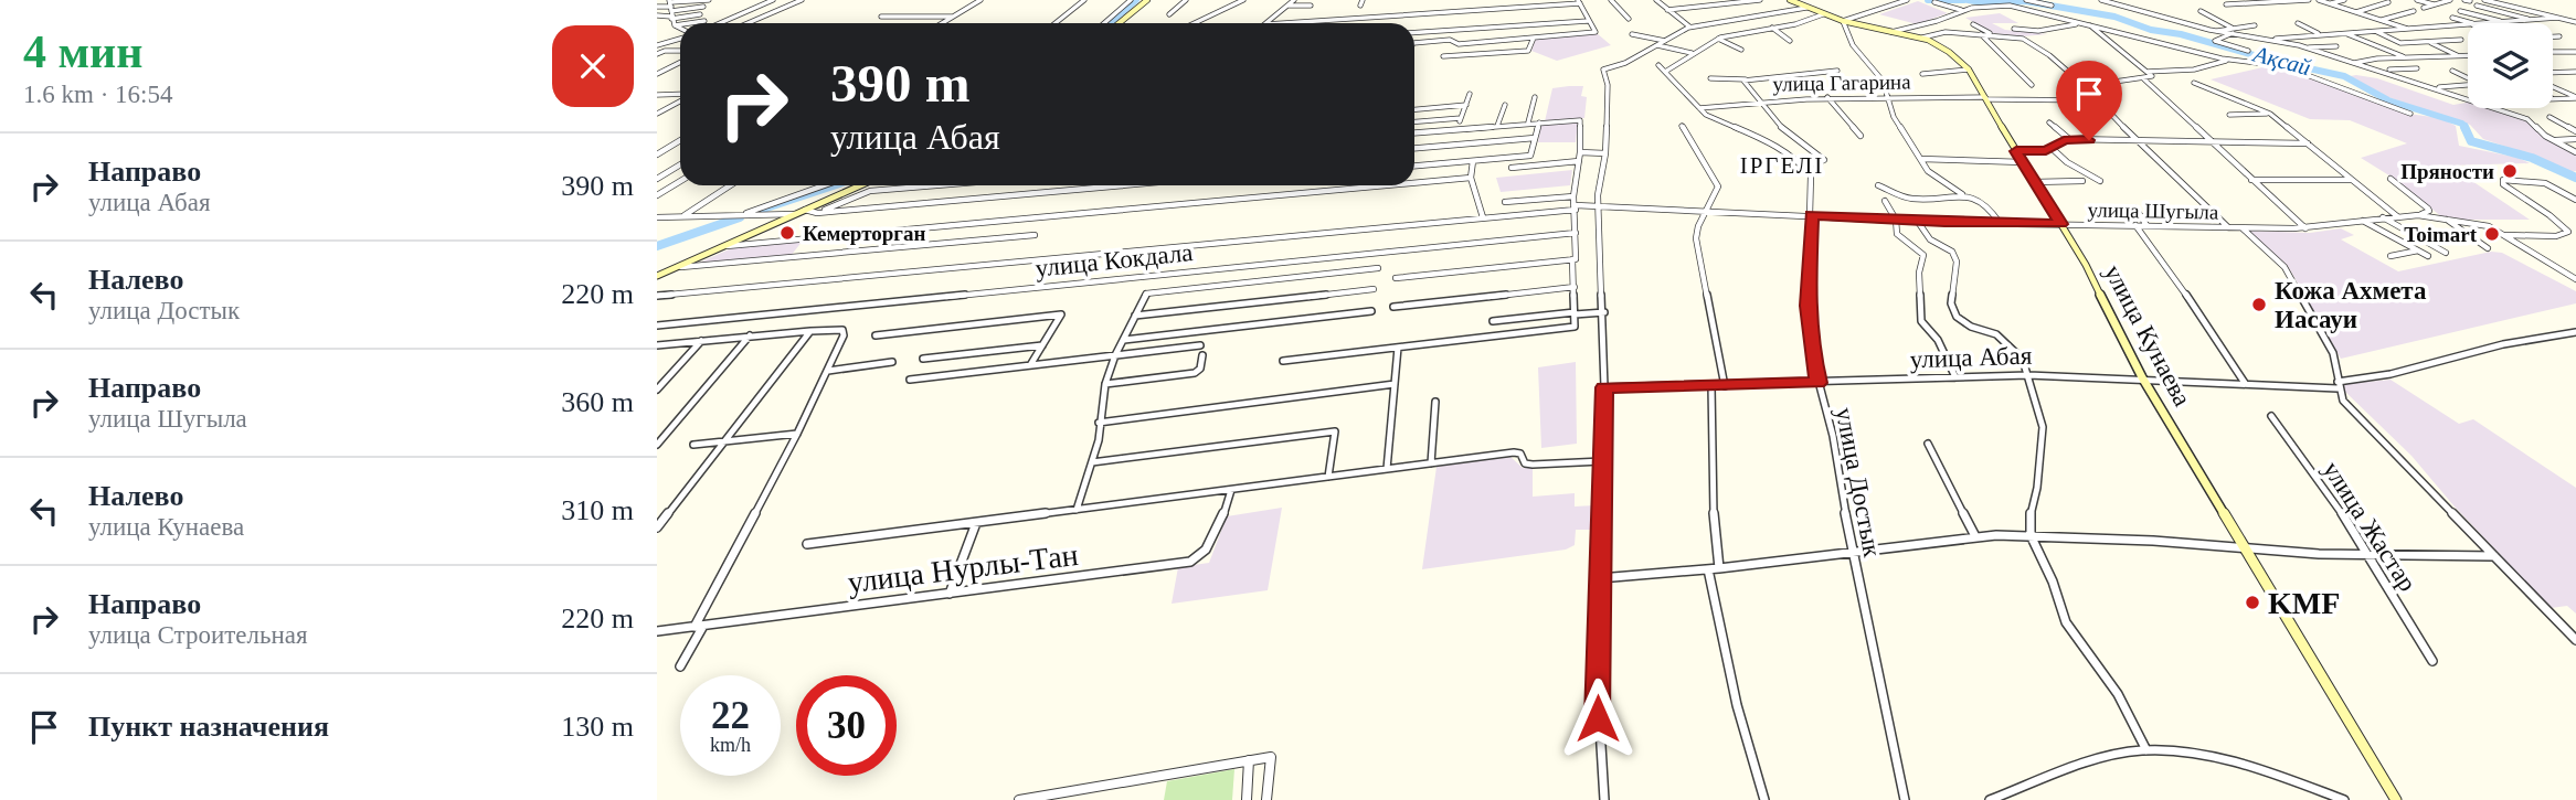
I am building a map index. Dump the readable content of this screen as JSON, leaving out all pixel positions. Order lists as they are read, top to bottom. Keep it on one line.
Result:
{"streets":{"main road":["улица Кунаева"],"street":["улица Гагарина","улица Шугыла","улица Кокдала","улица Абая","улица Достык","улица Жастар","улица Нурлы-Тан"]},"crossings":[["улица Гагарина","улица Кунаева"],["улица Шугыла","улица Кунаева"],["улица Шугыла","улица Достык"],["улица Кунаева","улица Абая"],["улица Абая","улица Достык"]],"districts":["ІРГЕЛІ"],"water":["Ақсай"],"places":["Пряности","Кемерторган","Toimart","Кожа Ахмета Иасауи","KMF"],"page":{"heading":["4 мин","1.6 km · 16:54"],"turn":["390 m","улица Абая"],"list":[{"name":"Направо","note":"улица Абая","value":"390 m"},{"name":"Налево","note":"улица Достык","value":"220 m"},{"name":"Направо","note":"улица Шугыла","value":"360 m"},{"name":"Налево","note":"улица Кунаева","value":"310 m"},{"name":"Направо","note":"улица Строительная","value":"220 m"},{"name":"Пункт назначения","value":"130 m"}],"speed":"22 km/h","limit":"30"}}
